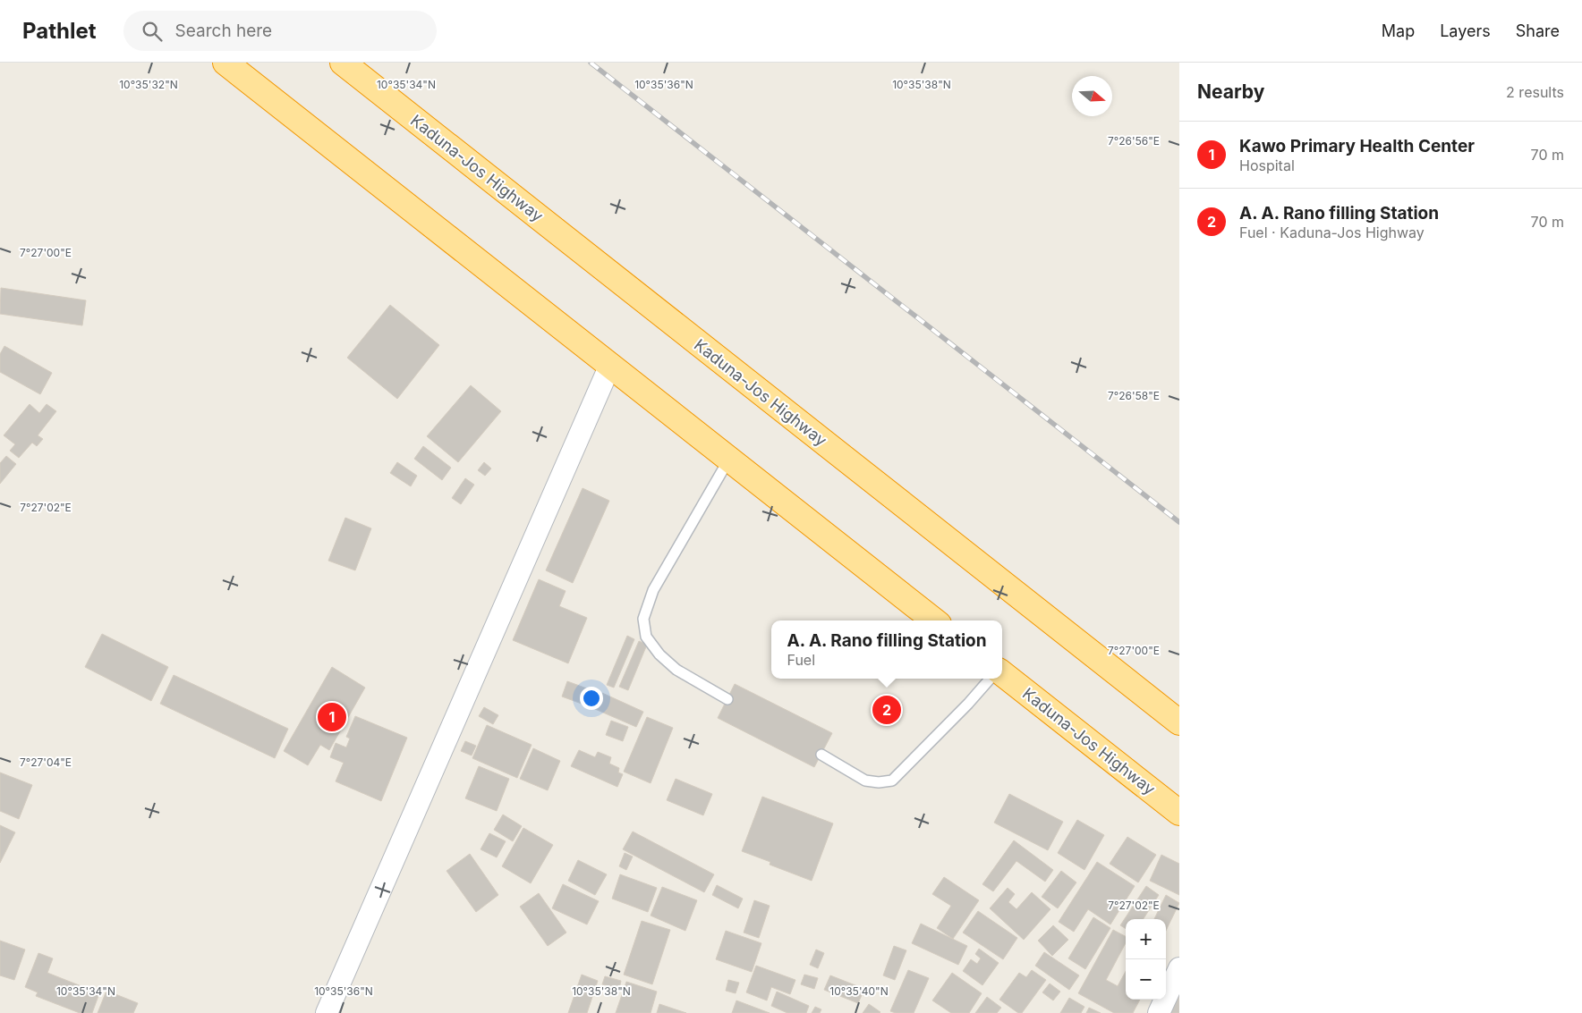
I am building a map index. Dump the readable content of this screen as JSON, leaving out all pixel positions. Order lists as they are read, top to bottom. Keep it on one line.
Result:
{"streets":{"highway":["Kaduna-Jos Highway"]},"north":"right","page":{"header":"Pathlet","search":"Search here","nav":["Map","Layers","Share"],"heading":["Nearby","2 results"],"list":[{"mark":"1","name":"Kawo Primary Health Center","note":"Hospital","value":"70 m"},{"mark":"2","name":"A. A. Rano filling Station","note":"Fuel · Kaduna-Jos Highway","value":"70 m"}],"popup":["A. A. Rano filling Station","Fuel"],"pins":["2","1"],"map_buttons":["+","−"]},"coordinates":["10°35'32\"N","10°35'34\"N","10°35'36\"N","10°35'38\"N","7°26'56\"E","7°27'00\"E","7°26'58\"E","7°27'02\"E","7°27'04\"E","10°35'40\"N"]}
